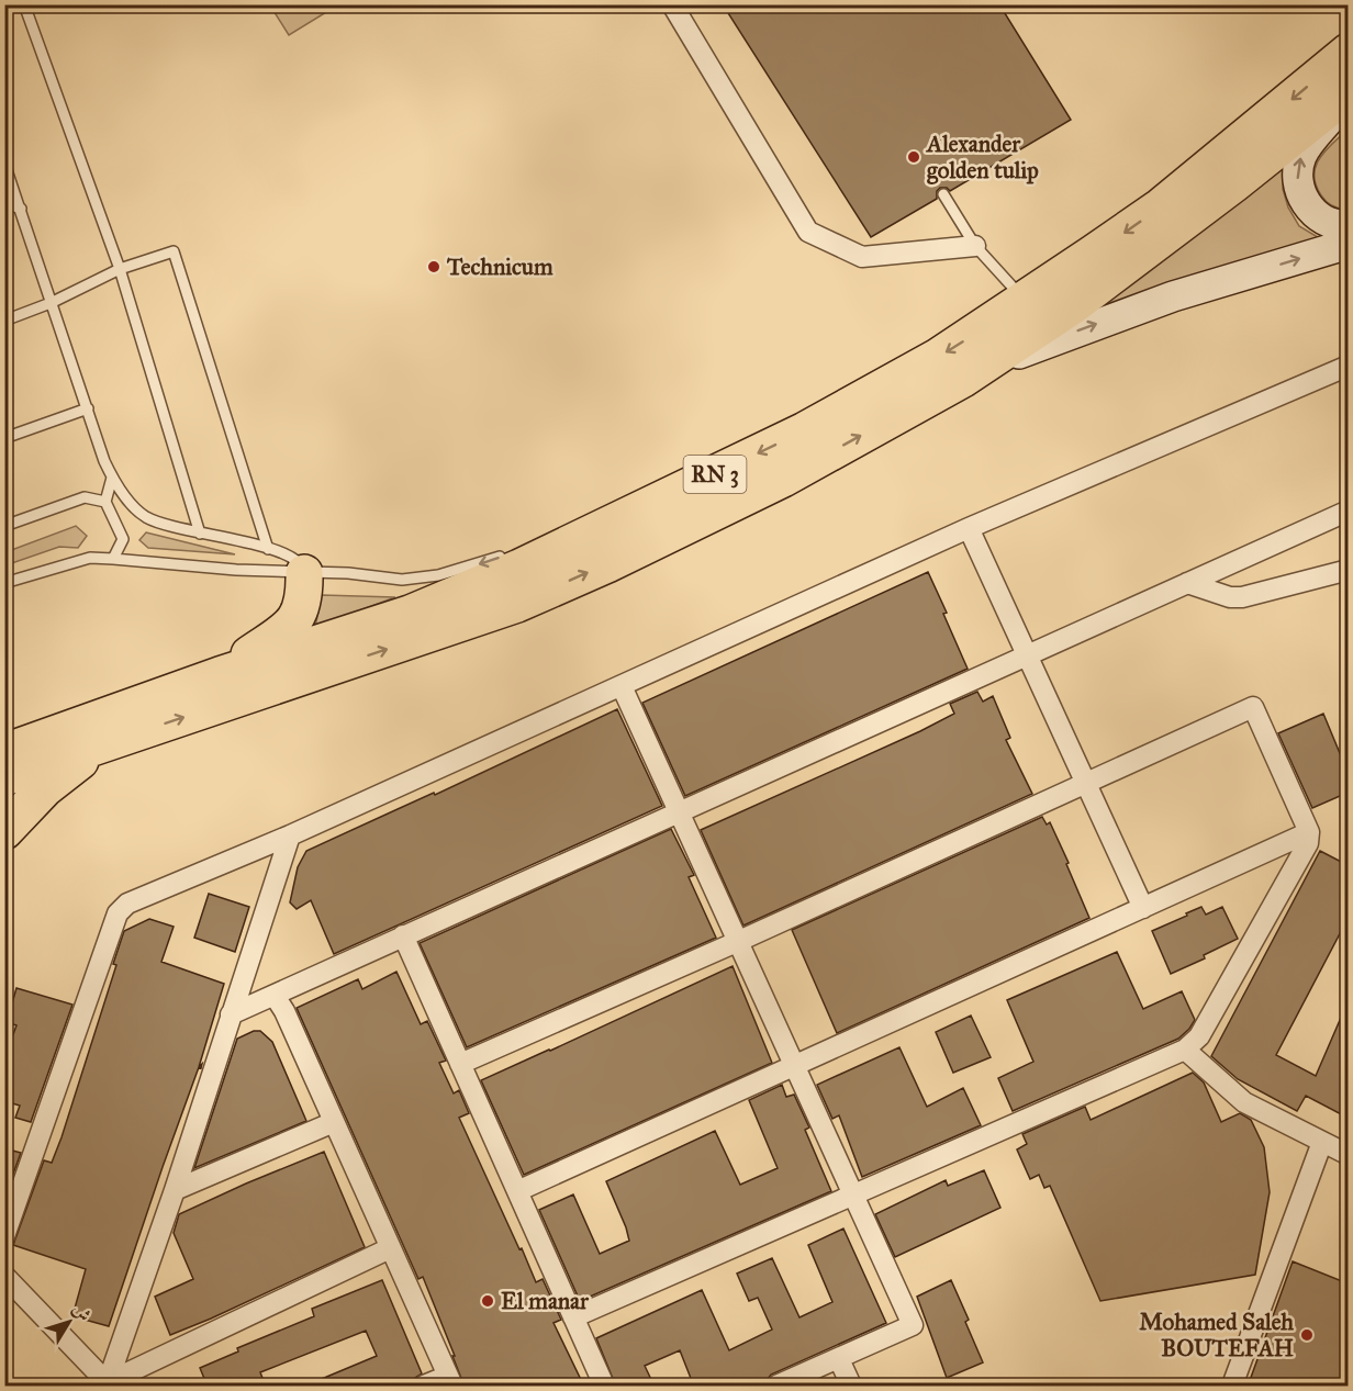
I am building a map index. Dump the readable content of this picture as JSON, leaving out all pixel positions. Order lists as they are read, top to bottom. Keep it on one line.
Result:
{"streets":{"highway":["RN 3"]},"places":["Alexander golden tulip","Technicum","El manar","Mohamed Saleh BOUTEFAH"],"north":"top right"}
